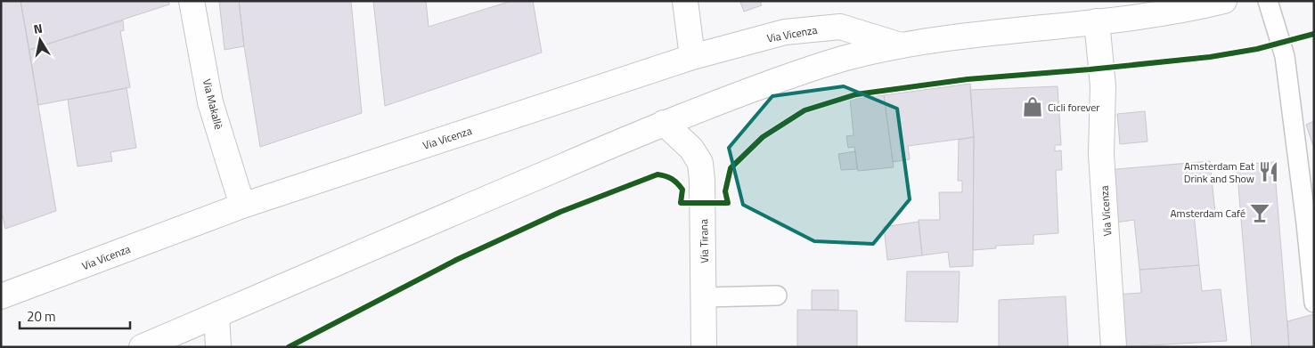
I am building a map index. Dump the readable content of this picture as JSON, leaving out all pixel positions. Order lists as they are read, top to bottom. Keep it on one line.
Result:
{"streets":{"street":["Via Vicenza","Via Makallè","Via Tirana"]},"crossings":[["Via Vicenza","Via Makallè"],["Via Vicenza","Via Tirana"]],"places":{"shop":["Cicli forever"],"restaurant":["Amsterdam Eat Drink and Show"],"bar":["Amsterdam Café"]},"scale_bar":"20 m","north":"top"}
